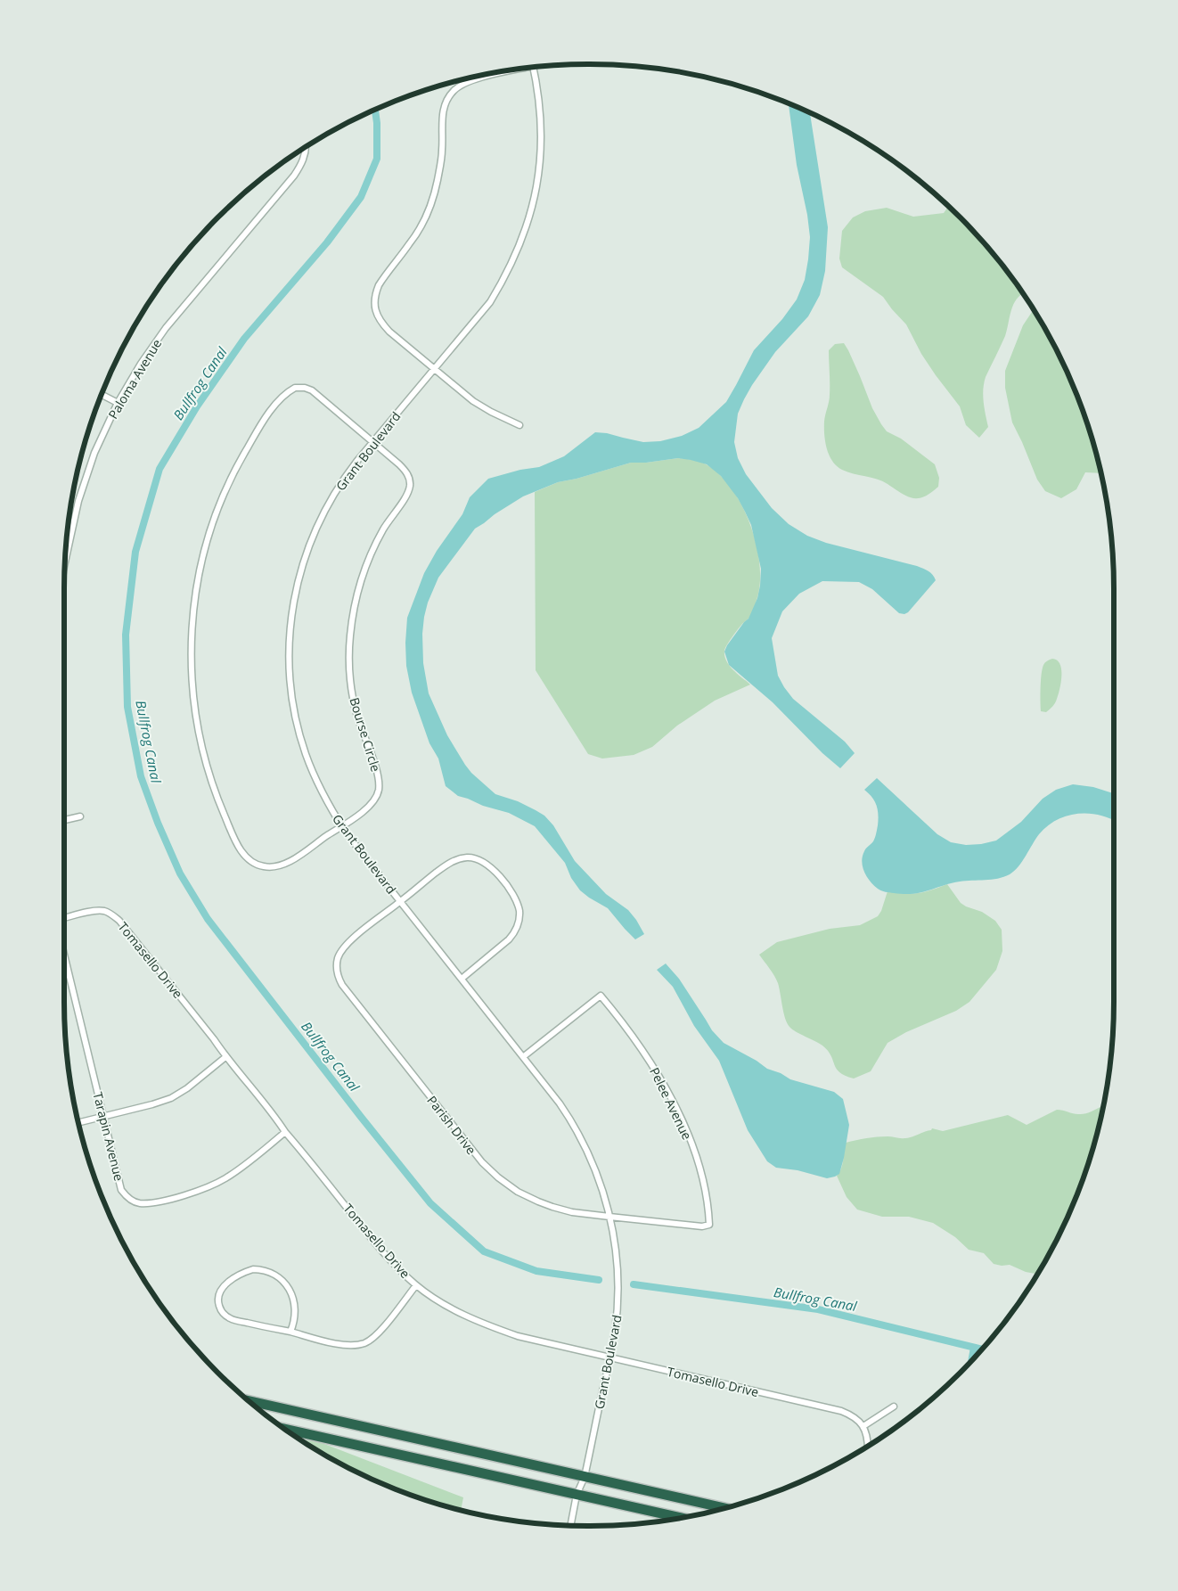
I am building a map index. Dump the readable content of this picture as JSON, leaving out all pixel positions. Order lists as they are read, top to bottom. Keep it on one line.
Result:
{"streets":{"street":["Paloma Avenue","Grant Boulevard","Bourse Circle","Tomasello Drive","Pelee Avenue","Parish Drive","Tarapin Avenue"]},"crossings":[["Grant Boulevard","Bourse Circle"],["Grant Boulevard","Tomasello Drive"],["Grant Boulevard","Pelee Avenue"],["Grant Boulevard","Parish Drive"],["Tomasello Drive","Tarapin Avenue"],["Pelee Avenue","Parish Drive"]],"water":["Bullfrog Canal"]}
